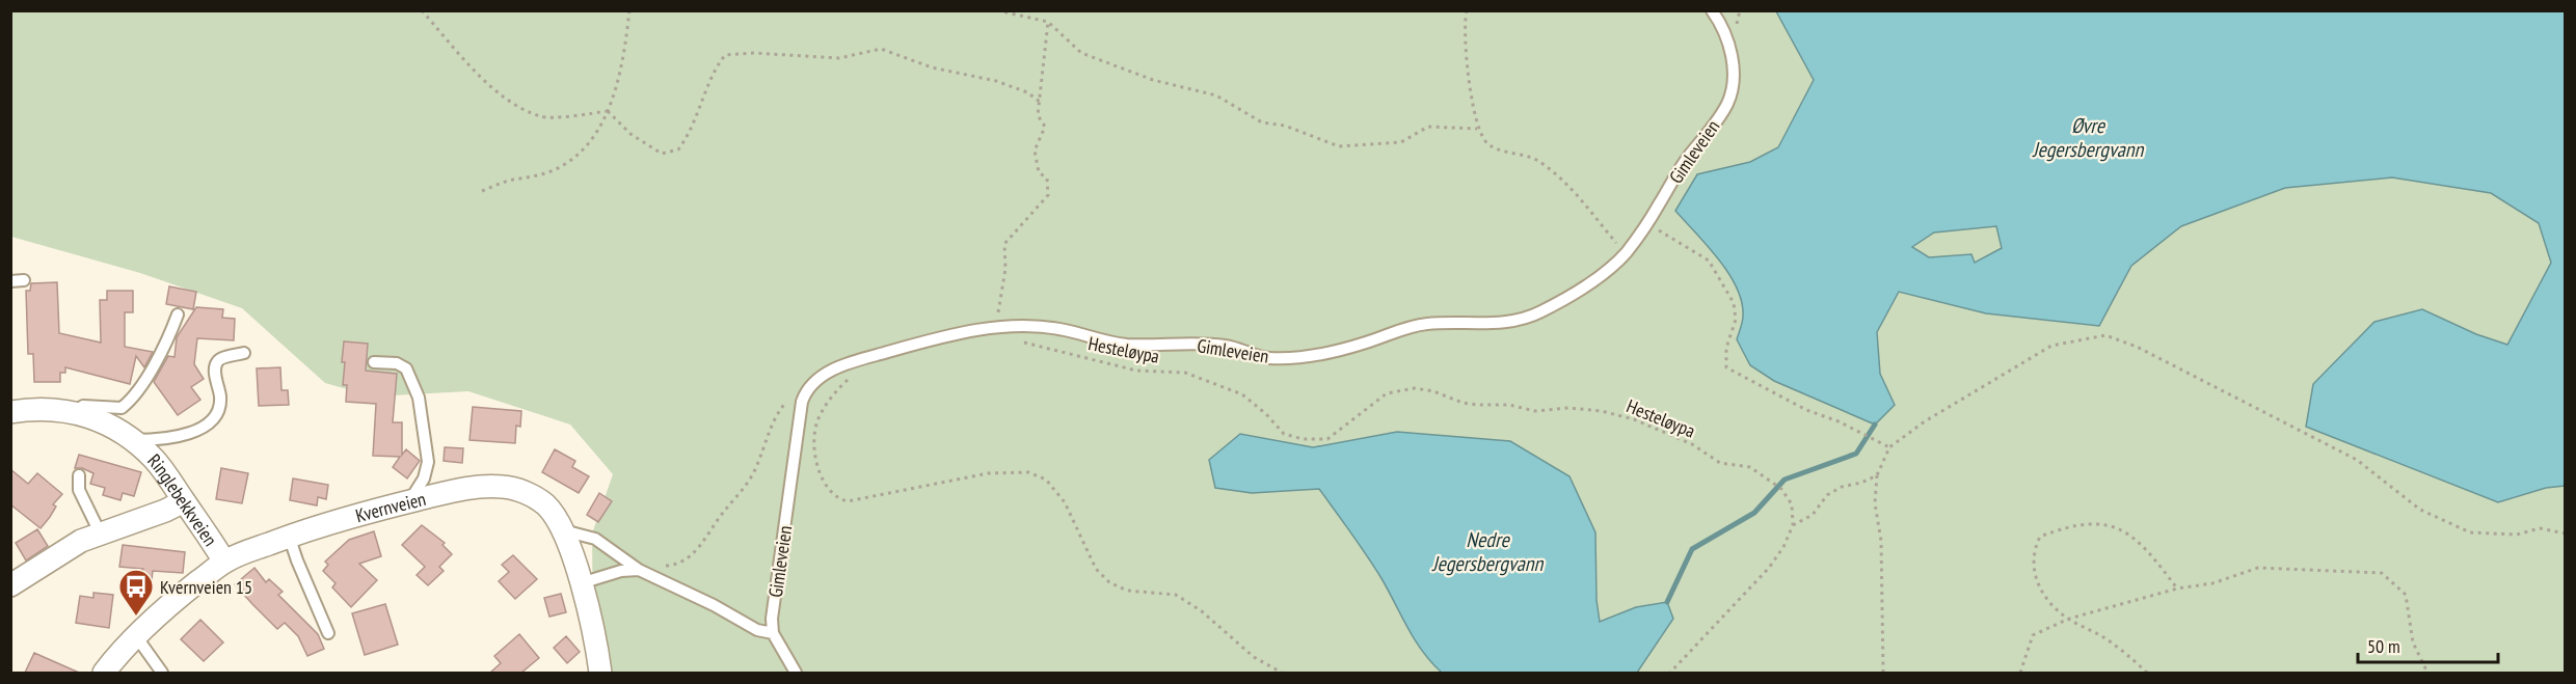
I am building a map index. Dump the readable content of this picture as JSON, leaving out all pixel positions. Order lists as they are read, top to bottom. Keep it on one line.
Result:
{"streets":{"street":["Ringlebekkveien","Kvernveien"],"lane":["Gimleveien"],"path":["Hesteløypa"]},"crossings":[["Ringlebekkveien","Kvernveien"]],"water":["Øvre Jegersbergvann","Nedre Jegersbergvann"],"places":{"bus stop":["Kvernveien 15"]},"scale_bar":"50 m"}
